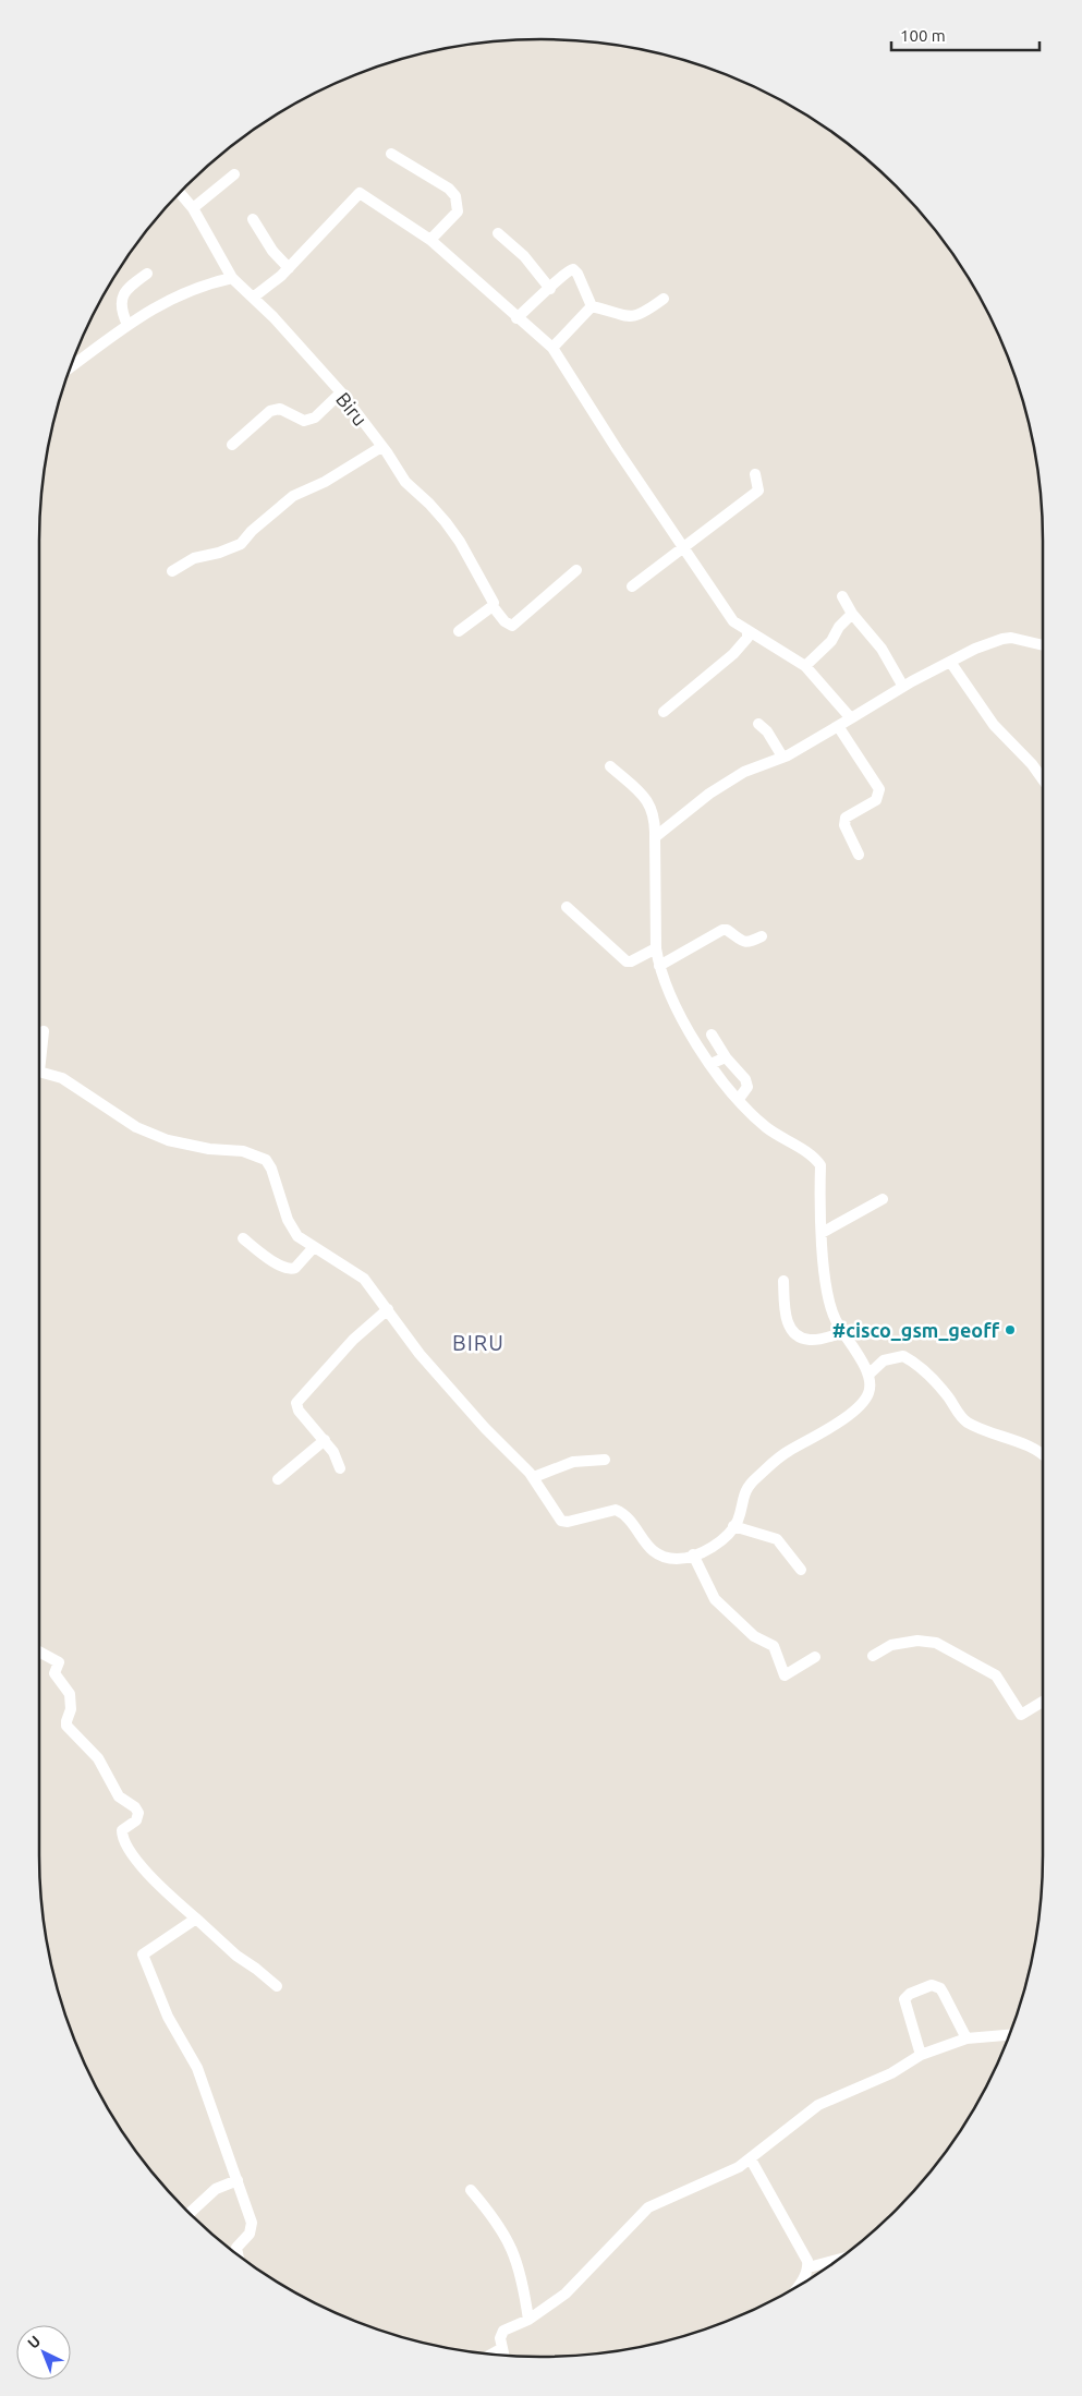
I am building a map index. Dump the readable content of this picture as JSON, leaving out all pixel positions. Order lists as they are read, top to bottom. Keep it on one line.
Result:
{"streets":{"street":["Biru"]},"districts":["BIRU"],"places":["#cisco_gsm_geoff"],"scale_bar":"100 m","north":"top left"}
